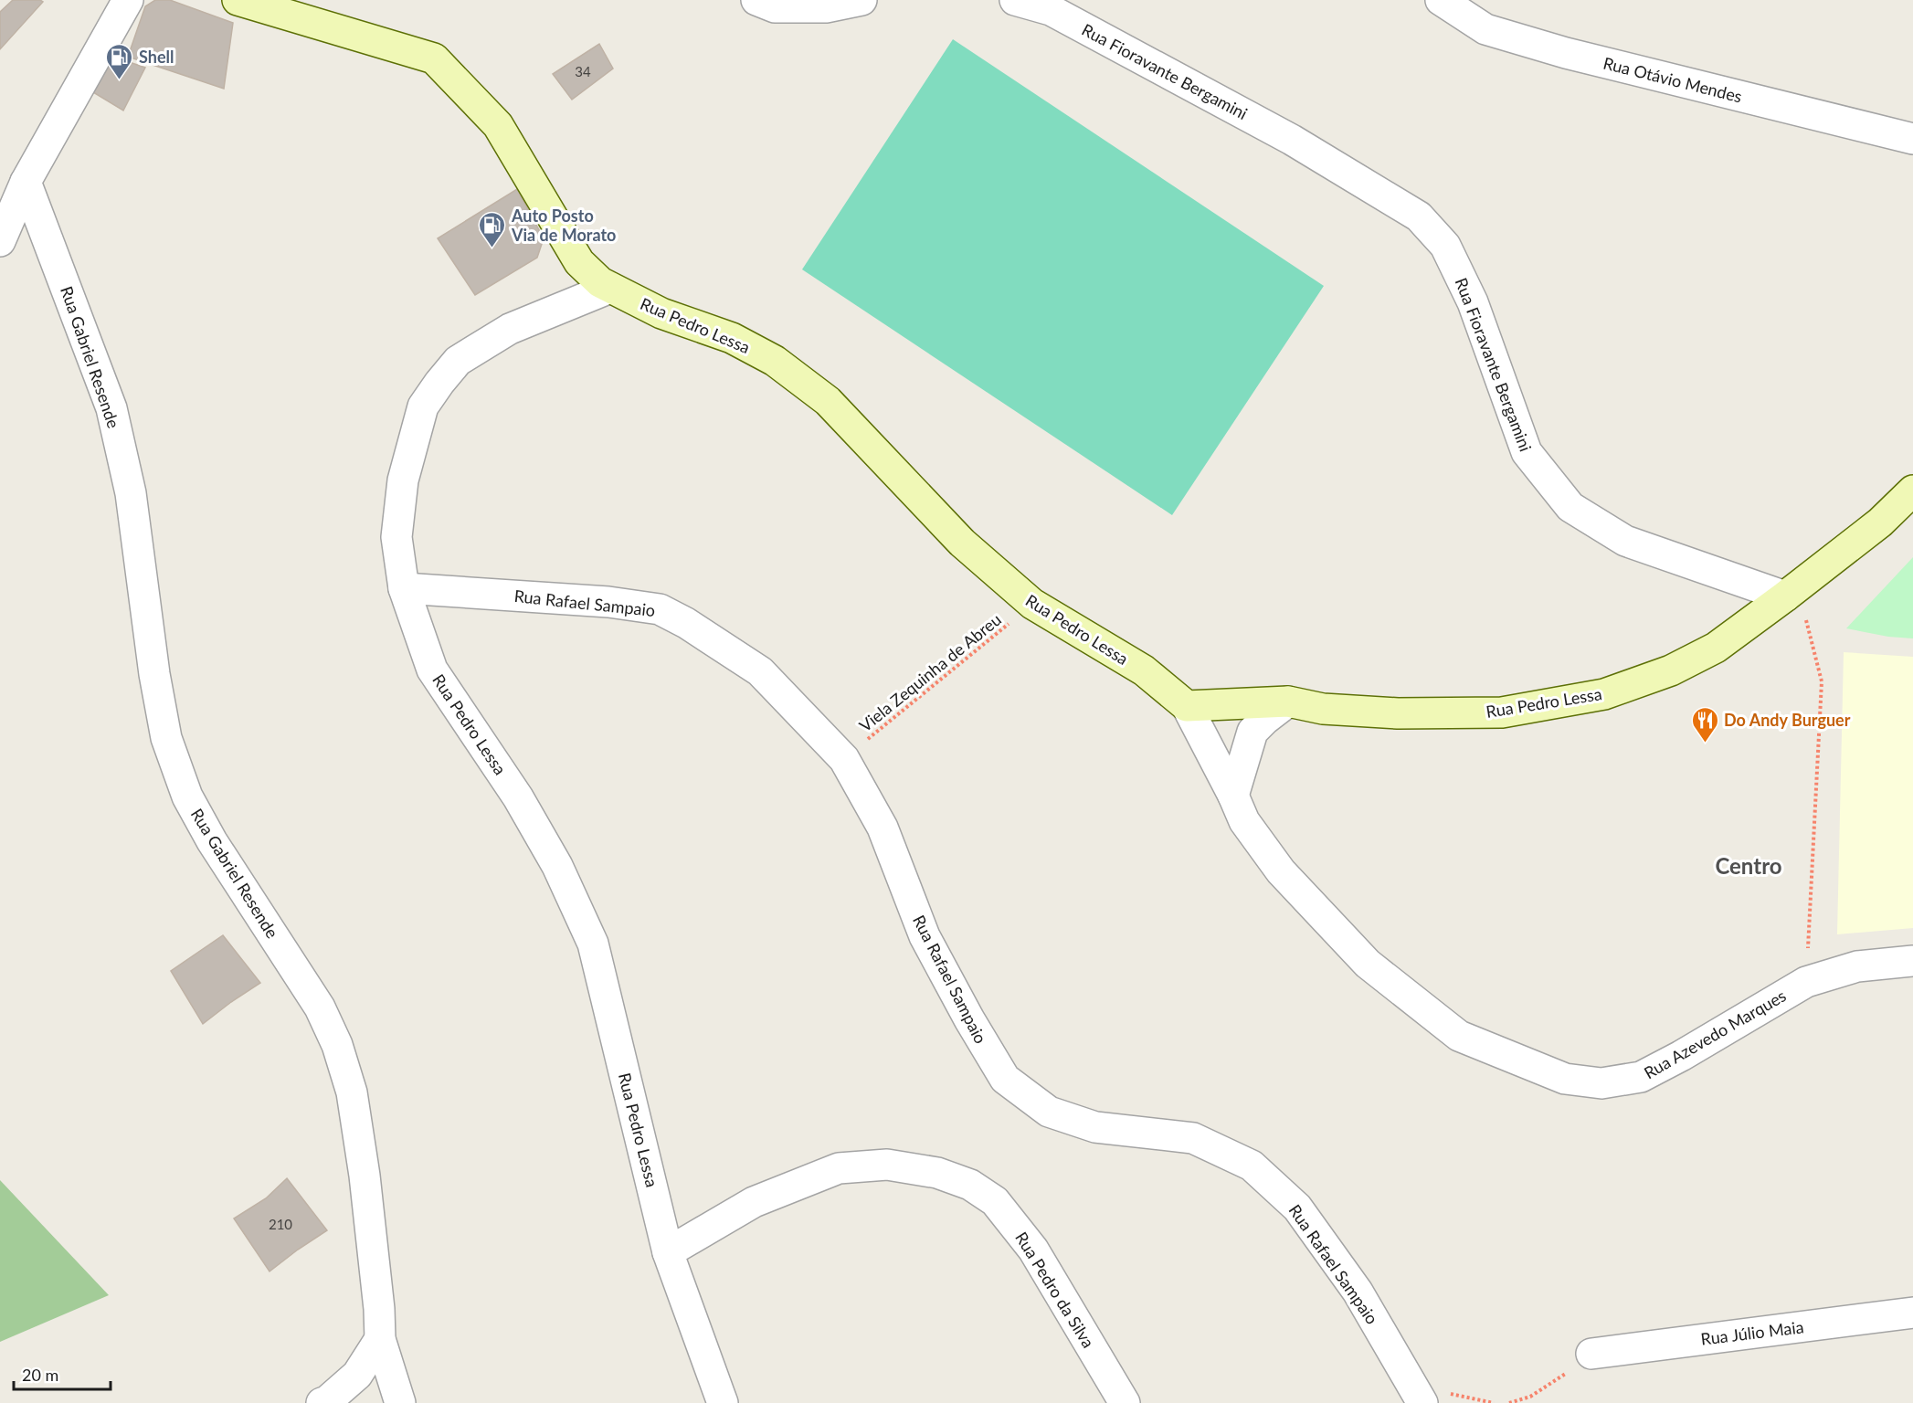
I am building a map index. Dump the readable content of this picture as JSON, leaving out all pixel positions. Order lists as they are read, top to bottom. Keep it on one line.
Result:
{"streets":{"main road":["Rua Pedro Lessa"],"street":["Rua Fioravante Bergamini","Rua Otávio Mendes","Rua Gabriel Resende","Rua Rafael Sampaio","Rua Azevedo Marques","Rua Pedro da Silva","Rua Júlio Maia"],"path":["Viela Zequinha de Abreu"]},"crossings":[["Rua Fioravante Bergamini","Rua Pedro Lessa"],["Rua Pedro Lessa","Rua Rafael Sampaio"],["Rua Pedro Lessa","Viela Zequinha de Abreu"],["Rua Pedro Lessa","Rua Azevedo Marques"],["Rua Pedro Lessa","Rua Pedro da Silva"],["Rua Rafael Sampaio","Viela Zequinha de Abreu"]],"districts":["Centro"],"places":{"fuel station":["Shell","Auto Posto Via de Morato"],"restaurant":["Do Andy Burguer"]},"house_numbers":["34","210"],"scale_bar":"20 m"}
